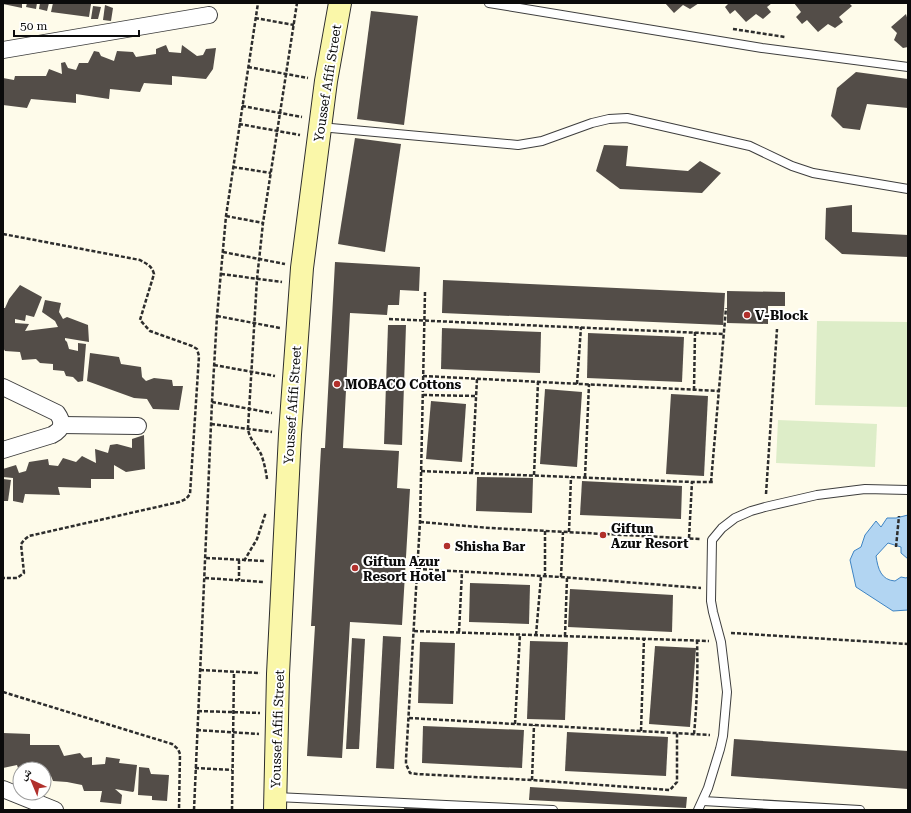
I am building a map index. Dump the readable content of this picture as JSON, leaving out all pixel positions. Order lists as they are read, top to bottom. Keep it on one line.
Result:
{"streets":{"street":["Youssef Afifi Street"]},"places":["V-Block","MOBACO Cottons","Giftun Azur Resort","Shisha Bar","Giftun Azur Resort Hotel"],"scale_bar":"50 m","north":"top left"}
